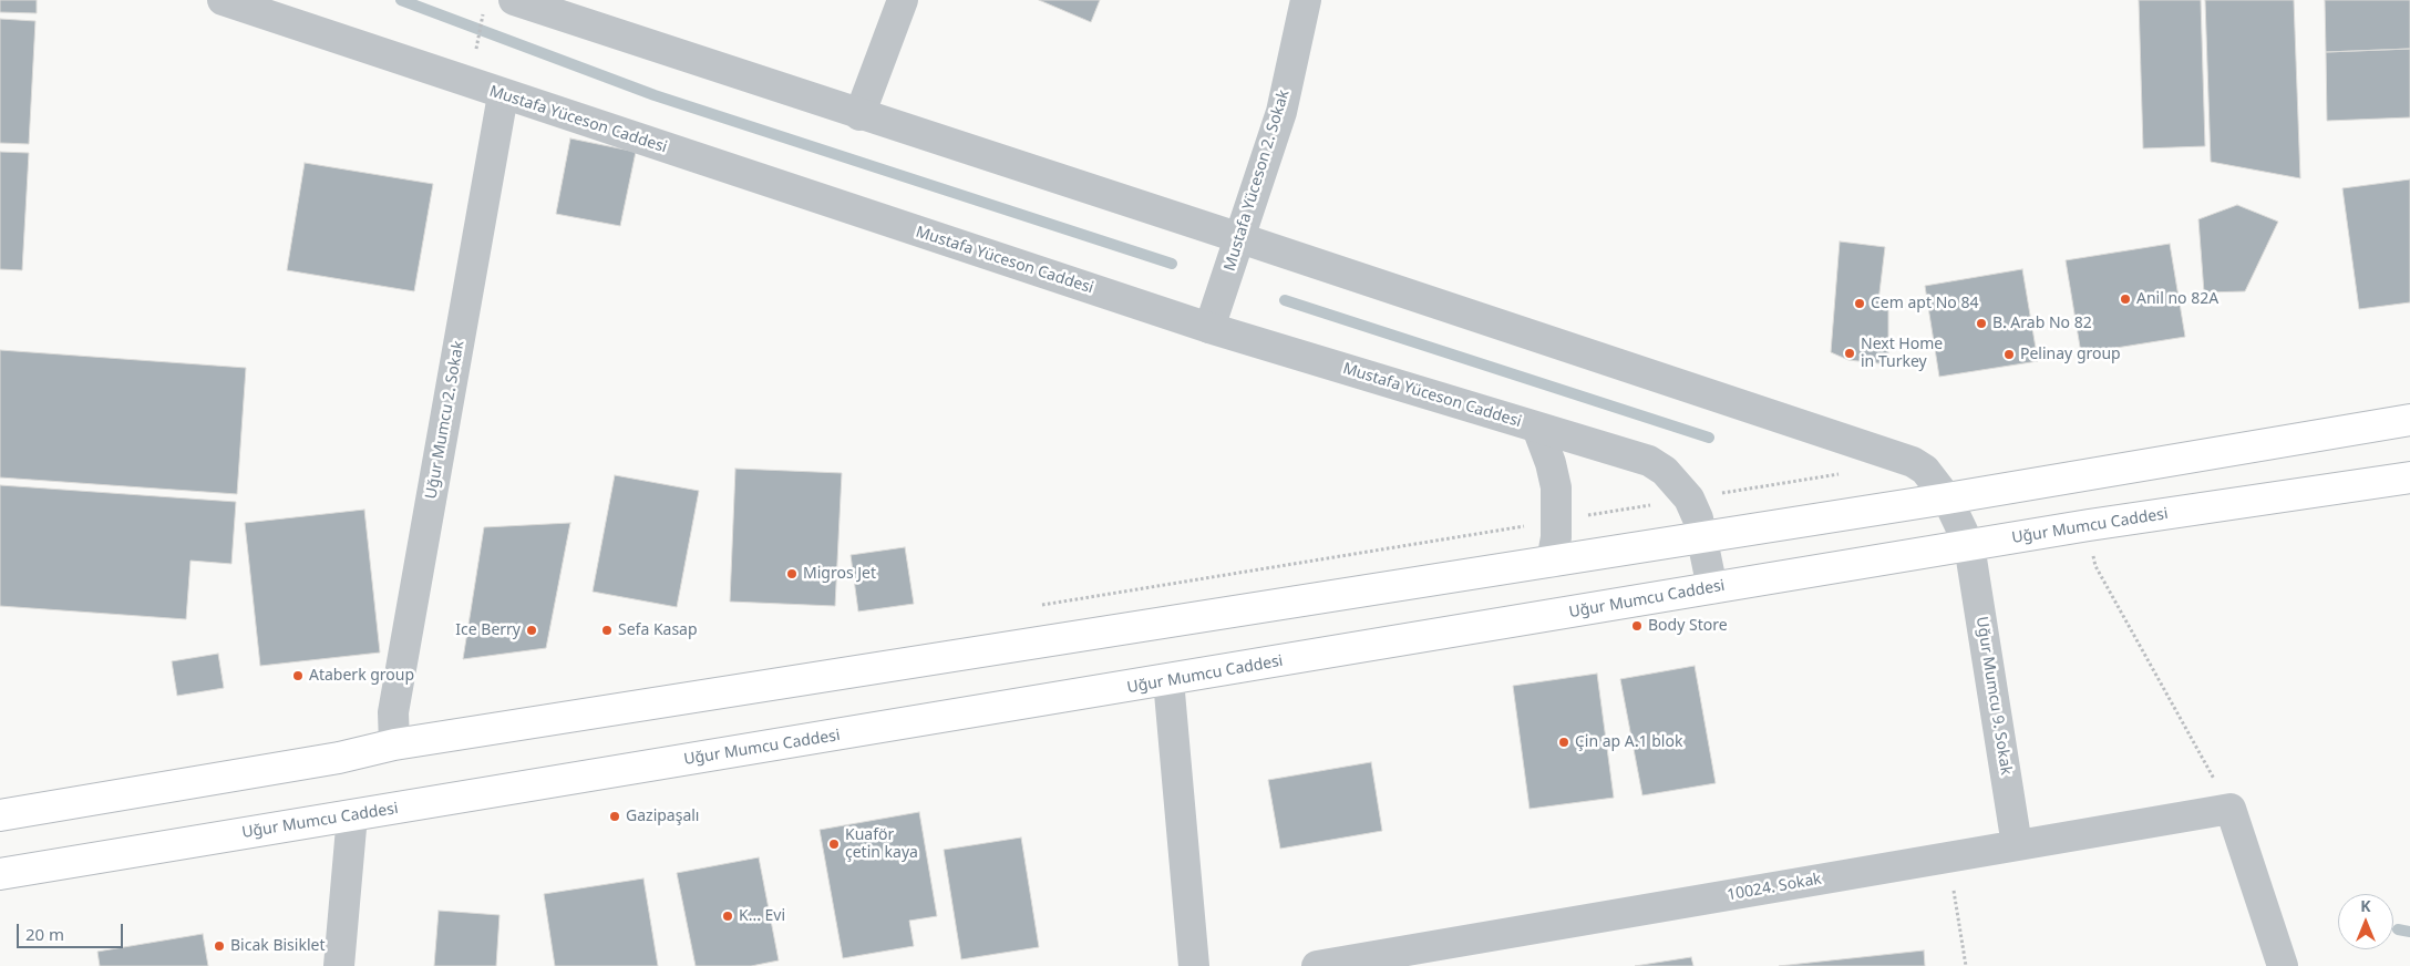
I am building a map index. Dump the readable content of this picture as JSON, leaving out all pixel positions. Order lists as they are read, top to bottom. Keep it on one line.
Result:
{"streets":{"main road":["Uğur Mumcu Caddesi"],"street":["Mustafa Yüceson Caddesi","Mustafa Yüceson 2. Sokak","Uğur Mumcu 2. Sokak","Uğur Mumcu 9. Sokak","10024. Sokak"]},"crossings":[["Mustafa Yüceson Caddesi","Mustafa Yüceson 2. Sokak"],["Mustafa Yüceson Caddesi","Uğur Mumcu 2. Sokak"],["Mustafa Yüceson Caddesi","Uğur Mumcu Caddesi"],["Uğur Mumcu Caddesi","Uğur Mumcu 9. Sokak"],["Uğur Mumcu 9. Sokak","10024. Sokak"]],"places":["Anil no 82A","Cem apt No 84","B. Arab No 82","Next Home in Turkey","Pelinay group","Migros Jet","Body Store","Ice Berry","Sefa Kasap","Ataberk group","Çin ap A.1 blok","Gazipaşalı","Kuaför çetin kaya","K... Evi","Bicak Bisiklet"],"scale_bar":"20 m","north":"top"}
